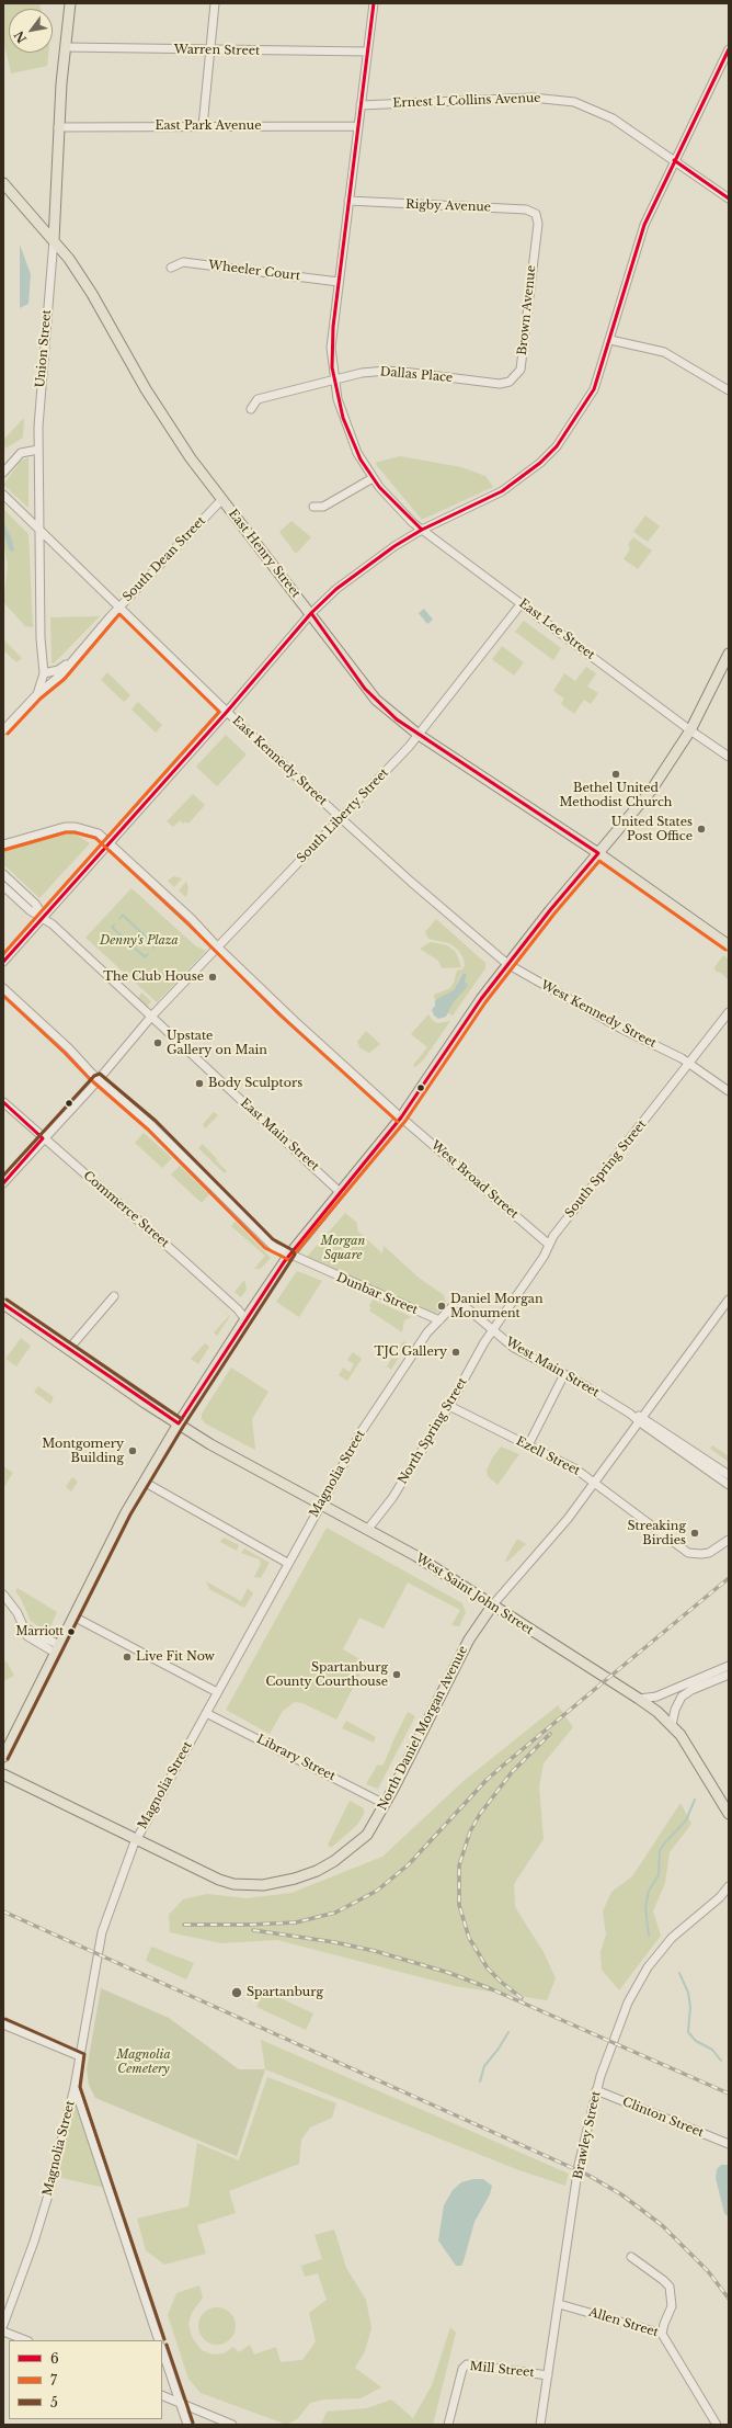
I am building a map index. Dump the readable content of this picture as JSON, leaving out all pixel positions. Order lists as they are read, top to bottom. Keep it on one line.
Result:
{"streets":{"main road":["Union Street","East Henry Street","West Saint John Street","North Daniel Morgan Avenue"],"street":["Warren Street","Ernest L Collins Avenue","East Park Avenue","Rigby Avenue","Wheeler Court","Brown Avenue","Dallas Place","South Dean Street","East Lee Street","East Kennedy Street","South Liberty Street","West Kennedy Street","East Main Street","South Spring Street","West Broad Street","Commerce Street","Dunbar Street","West Main Street","North Spring Street","Ezell Street","Magnolia Street","Library Street","Clinton Street","Brawley Street","Allen Street","Mill Street"]},"crossings":[["Warren Street","Union Street"],["Warren Street","East Lee Street"],["Ernest L Collins Avenue","East Lee Street"],["East Park Avenue","Union Street"],["East Park Avenue","East Lee Street"],["Rigby Avenue","Brown Avenue"],["Rigby Avenue","East Lee Street"],["Wheeler Court","East Lee Street"],["Brown Avenue","Dallas Place"],["Union Street","East Henry Street"],["Union Street","South Dean Street"],["Union Street","East Kennedy Street"],["Dallas Place","East Lee Street"],["East Henry Street","South Dean Street"],["East Henry Street","South Liberty Street"],["South Dean Street","East Kennedy Street"],["East Lee Street","South Liberty Street"],["East Kennedy Street","South Liberty Street"],["East Kennedy Street","West Kennedy Street"],["South Liberty Street","East Main Street"],["South Liberty Street","West Broad Street"],["South Liberty Street","Commerce Street"],["South Liberty Street","Dunbar Street"],["West Kennedy Street","South Spring Street"],["South Spring Street","West Broad Street"],["South Spring Street","West Main Street"],["South Spring Street","North Spring Street"],["Dunbar Street","Magnolia Street"],["West Main Street","North Spring Street"],["West Main Street","Magnolia Street"],["West Main Street","North Daniel Morgan Avenue"],["North Spring Street","Ezell Street"],["North Spring Street","West Saint John Street"],["Ezell Street","North Daniel Morgan Avenue"],["Magnolia Street","West Saint John Street"],["Magnolia Street","North Daniel Morgan Avenue"],["Magnolia Street","Library Street"],["West Saint John Street","North Daniel Morgan Avenue"],["North Daniel Morgan Avenue","Library Street"],["Clinton Street","Brawley Street"],["Brawley Street","Allen Street"],["Brawley Street","Mill Street"]],"parks":["Denny's Plaza","Morgan Square","Magnolia Cemetery"],"places":["Bethel United Methodist Church","United States Post Office","The Club House","Upstate Gallery on Main","Body Sculptors","Daniel Morgan Monument","TJC Gallery","Montgomery Building","Streaking Birdies","Marriott","Live Fit Now","Spartanburg County Courthouse","Spartanburg"],"lines":["transit line 6","transit line 7","transit line 5"],"legend":["6","7","5"],"north":"bottom left"}
